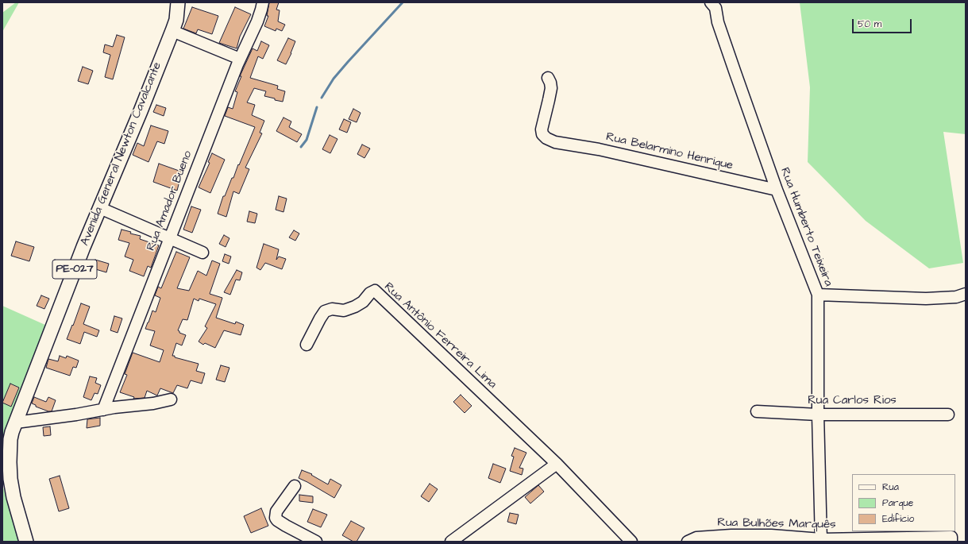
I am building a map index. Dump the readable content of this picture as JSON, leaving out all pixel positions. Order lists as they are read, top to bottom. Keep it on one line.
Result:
{"streets":{"main road":["Avenida General Newton Cavalcante","PE-027"],"street":["Rua Belarmino Henrique","Rua Amador Bueno","Rua Humberto Teixeira","Rua Antônio Ferreira Lima","Rua Carlos Rios","Rua Bulhões Marquês"]},"crossings":[["Rua Belarmino Henrique","Rua Humberto Teixeira"],["Rua Humberto Teixeira","Rua Carlos Rios"],["Rua Humberto Teixeira","Rua Bulhões Marquês"]],"legend":["Rua","Parque","Edifício"],"scale_bar":"50 m"}
